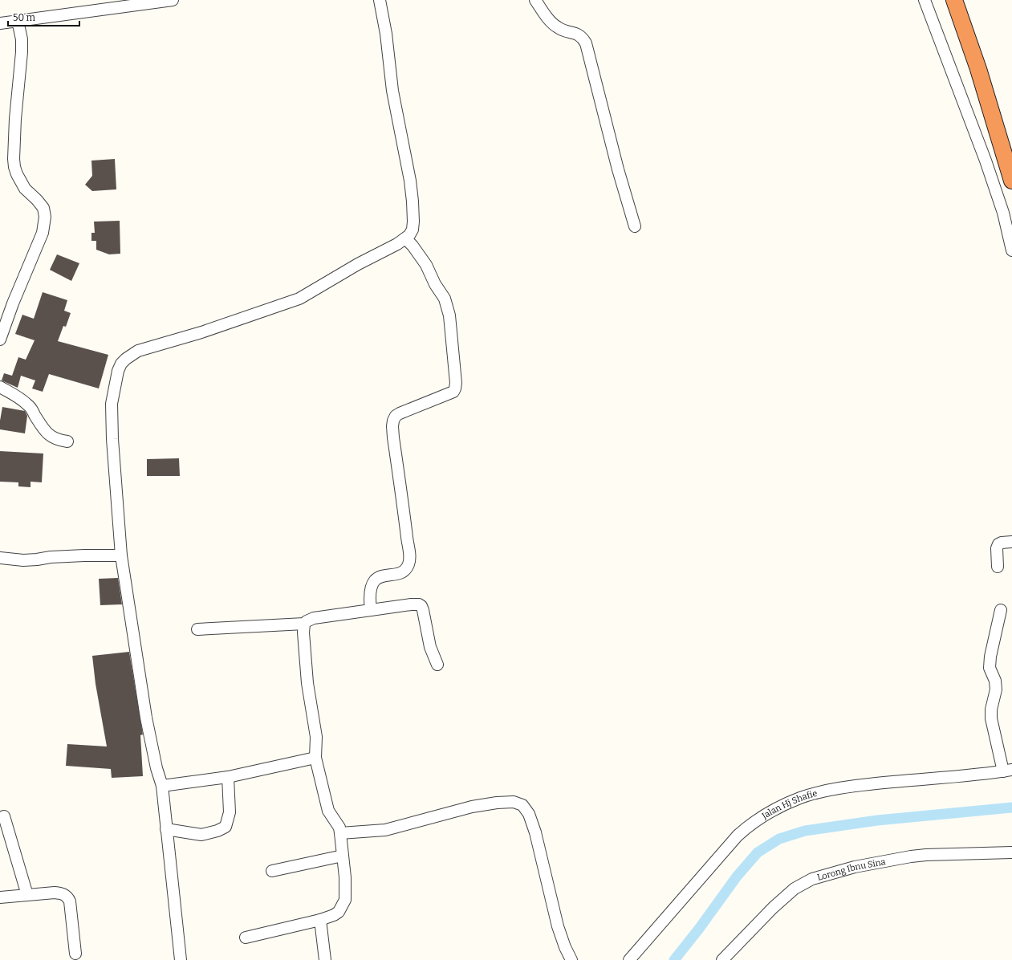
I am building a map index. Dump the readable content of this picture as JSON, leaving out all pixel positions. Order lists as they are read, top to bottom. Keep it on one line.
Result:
{"streets":{"street":["Jalan Hj Shafie","Lorong Ibnu Sina"]},"scale_bar":"50 m"}
